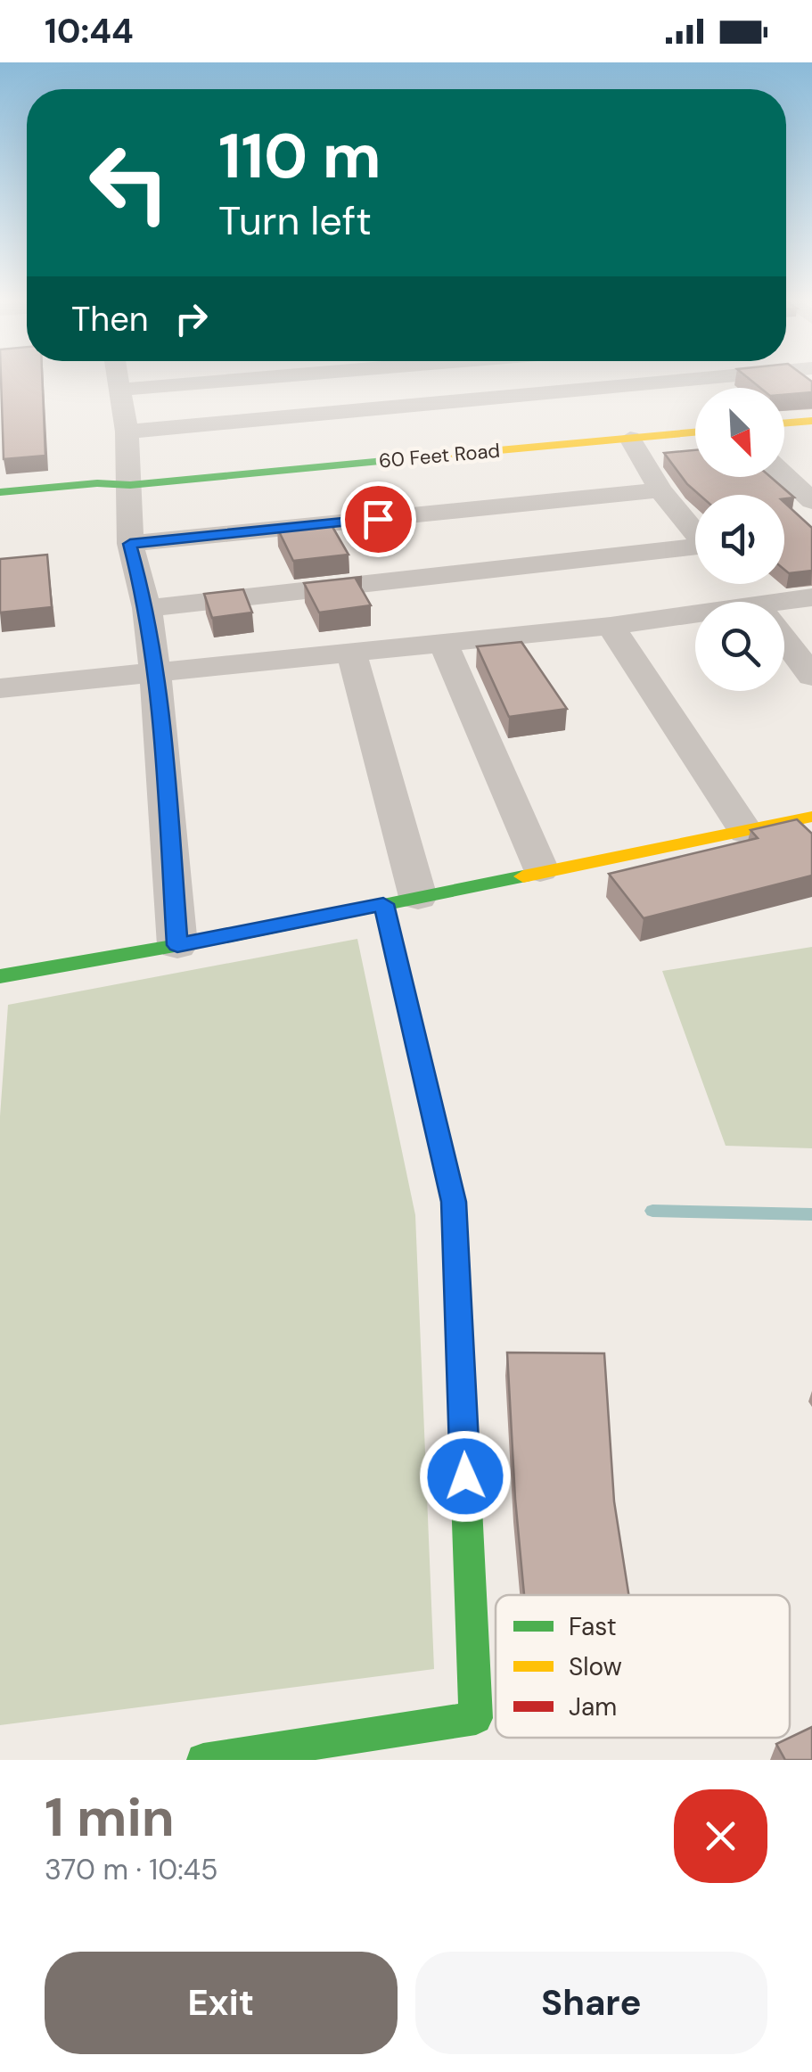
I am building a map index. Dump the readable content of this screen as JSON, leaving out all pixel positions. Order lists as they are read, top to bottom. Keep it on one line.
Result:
{"streets":{"street":["60 Feet Road"]},"legend":["Fast","Slow","Jam"],"north":"bottom right","page":{"status":"10:44","turn":["110 m","Turn left"],"then":"Then","heading":["1 min","370 m · 10:45"],"buttons":["Exit","Share"]}}
